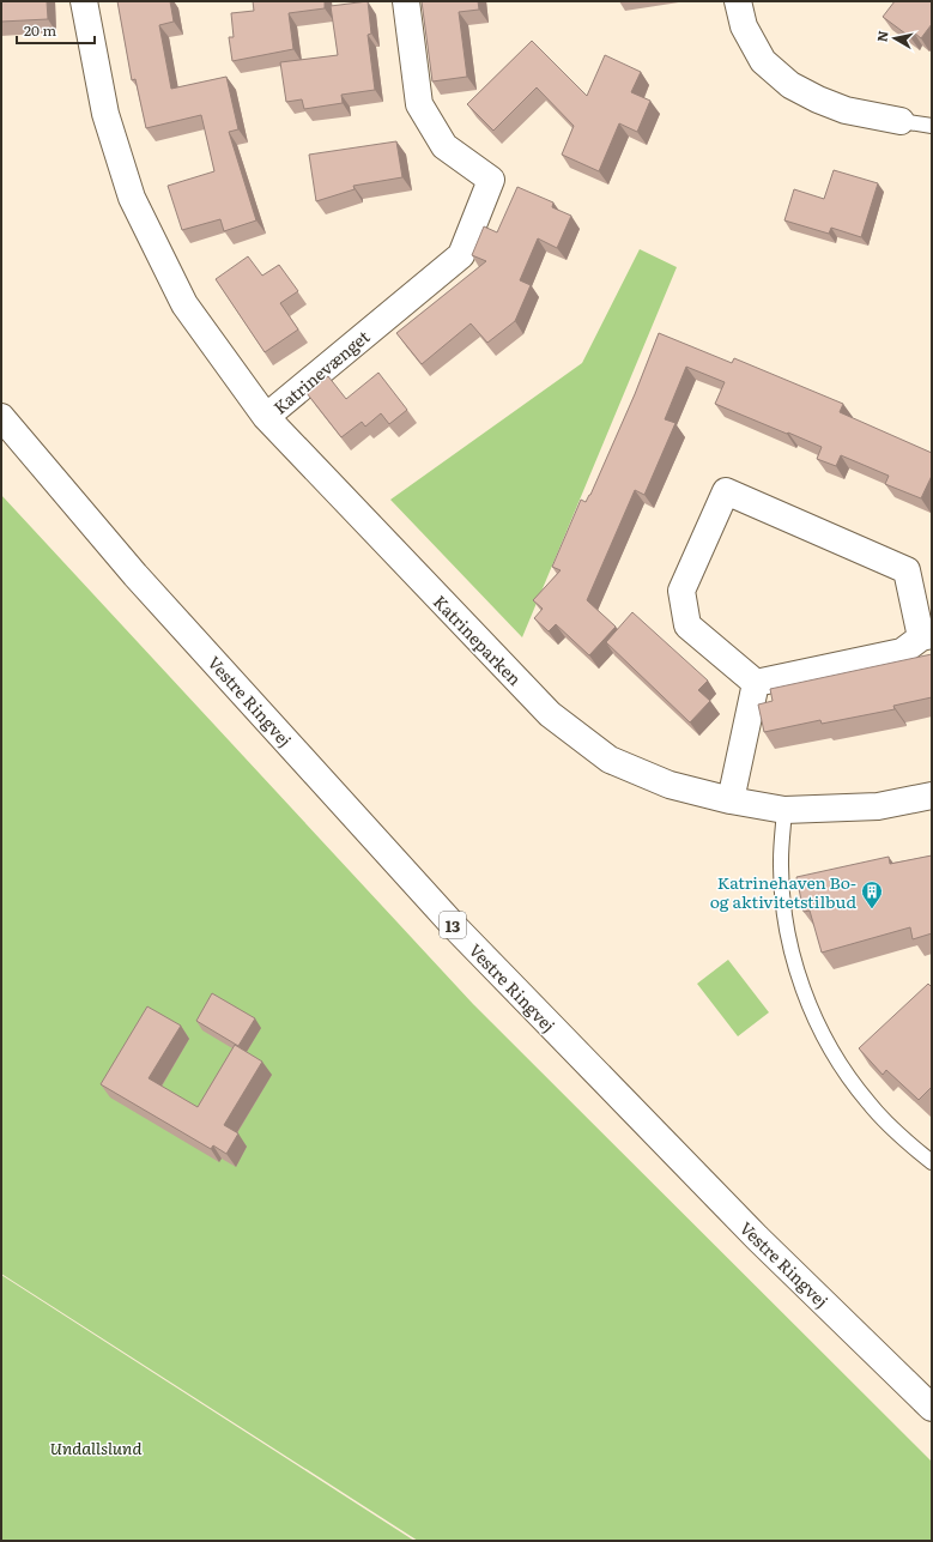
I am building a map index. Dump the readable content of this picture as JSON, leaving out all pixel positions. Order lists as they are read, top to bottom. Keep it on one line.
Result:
{"streets":{"street":["Katrinevænget","Katrineparken","Vestre Ringvej","13"]},"crossings":[["Katrinevænget","Katrineparken"]],"parks":["Undallslund"],"places":{"building":["Katrinehaven Bo- og aktivitetstilbud"]},"scale_bar":"20 m","north":"left"}
